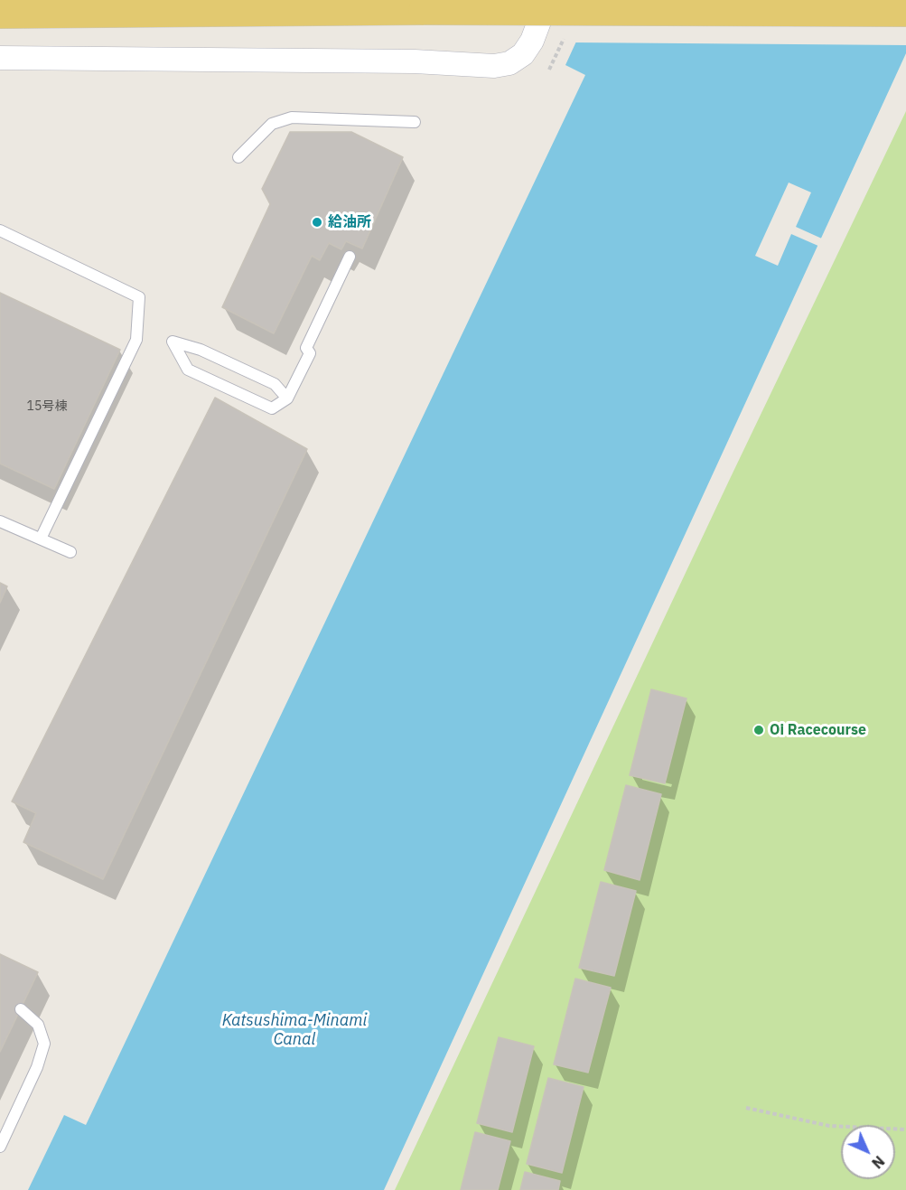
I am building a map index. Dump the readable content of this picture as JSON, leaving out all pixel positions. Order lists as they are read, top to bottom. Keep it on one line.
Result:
{"water":["Katsushima-Minami Canal"],"places":["給油所","Oi Racecourse"],"house_numbers":["15号棟"],"north":"bottom right"}
